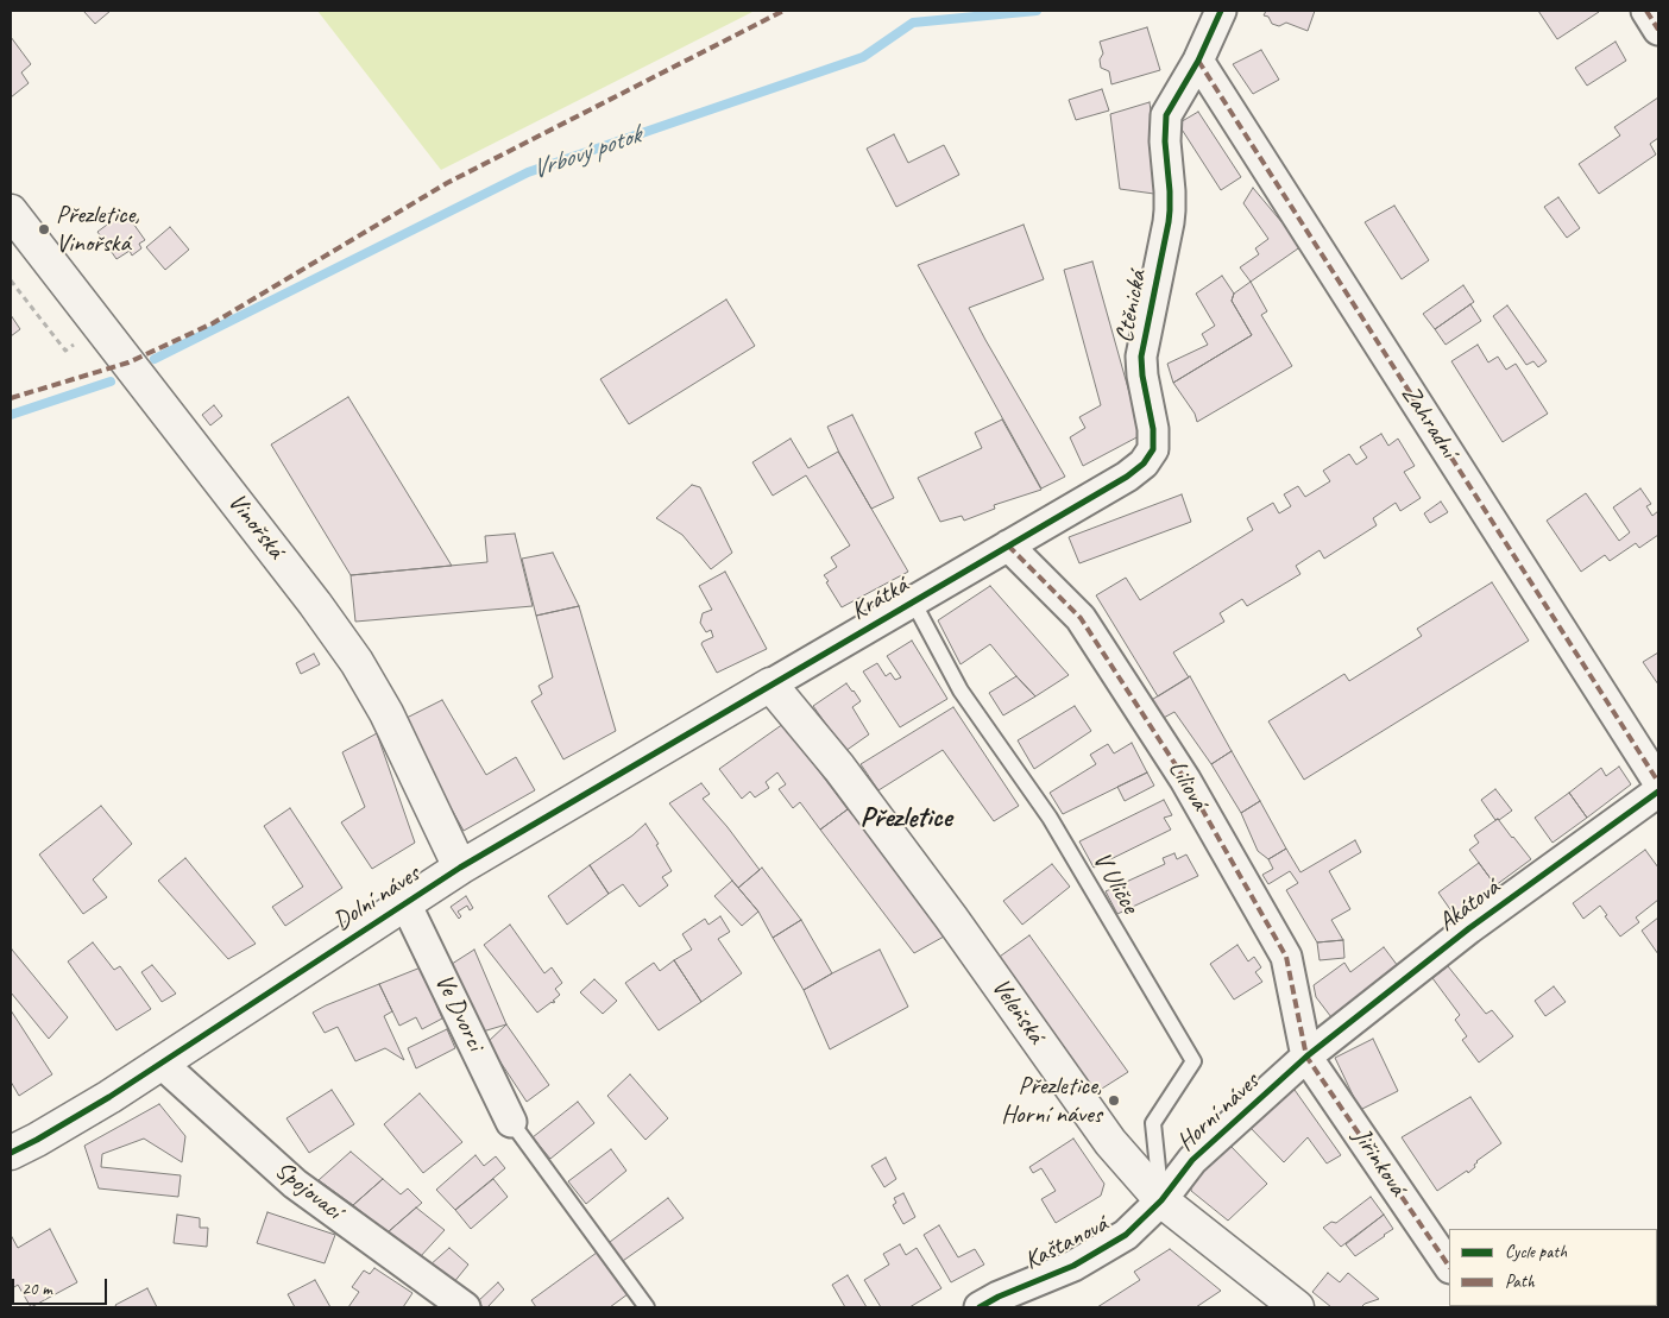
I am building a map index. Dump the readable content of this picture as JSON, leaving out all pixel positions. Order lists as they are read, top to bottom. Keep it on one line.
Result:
{"streets":{"street":["Ctěnická","Zahradní","Vinořská","Krátká","Liliová","Dolní náves","Akátová","Veleňská","Ve Dvorci","Horní náves","Jiřinková","Spojovací","Kaštanová"],"lane":["V Uličce"]},"crossings":[["Ctěnická","Zahradní"],["Ctěnická","Krátká"],["Ctěnická","Liliová"],["Vinořská","Dolní náves"],["Krátká","Liliová"],["Krátká","V Uličce"],["Krátká","Dolní náves"],["Krátká","Veleňská"],["Liliová","Akátová"],["Liliová","Horní náves"],["Liliová","Jiřinková"],["V Uličce","Veleňská"],["V Uličce","Horní náves"],["V Uličce","Kaštanová"],["Dolní náves","Veleňská"],["Dolní náves","Ve Dvorci"],["Dolní náves","Spojovací"],["Akátová","Horní náves"],["Akátová","Jiřinková"],["Veleňská","Horní náves"],["Veleňská","Kaštanová"],["Horní náves","Jiřinková"],["Horní náves","Kaštanová"]],"districts":["Přezletice"],"water":["Vrbový potok"],"places":["Přezletice, Vinořská","Přezletice, Horní náves"],"legend":["Cycle path","Path"],"scale_bar":"20 m"}
